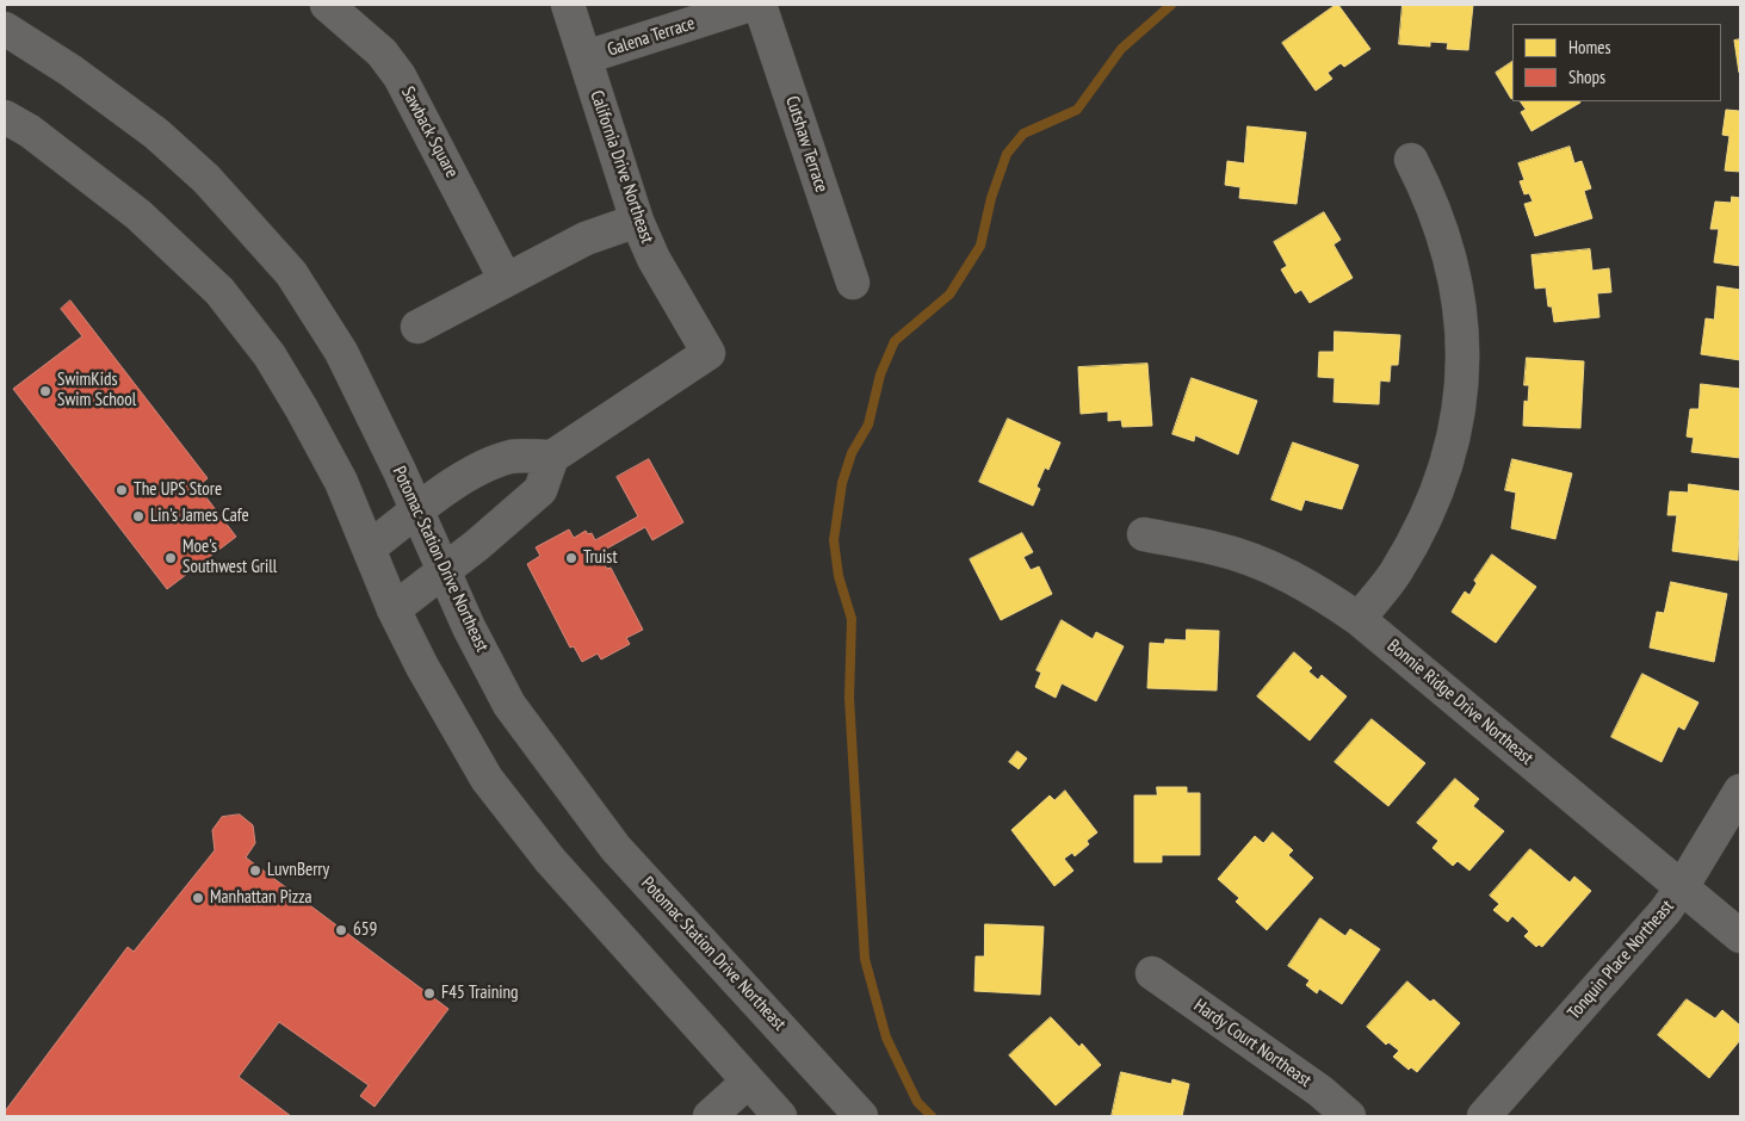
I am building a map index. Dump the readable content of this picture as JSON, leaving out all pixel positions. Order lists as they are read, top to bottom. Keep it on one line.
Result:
{"streets":{"street":["Galena Terrace","Sawback Square","Cutshaw Terrace","California Drive Northeast","Potomac Station Drive Northeast","Bonnie Ridge Drive Northeast","Tonquin Place Northeast","Hardy Court Northeast"]},"crossings":[["Galena Terrace","California Drive Northeast"],["Bonnie Ridge Drive Northeast","Tonquin Place Northeast"]],"places":["SwimKids Swim School","The UPS Store","Lin's James Cafe","Moe's Southwest Grill","Truist","LuvnBerry","Manhattan Pizza","659","F45 Training"],"legend":["Homes","Shops"]}
